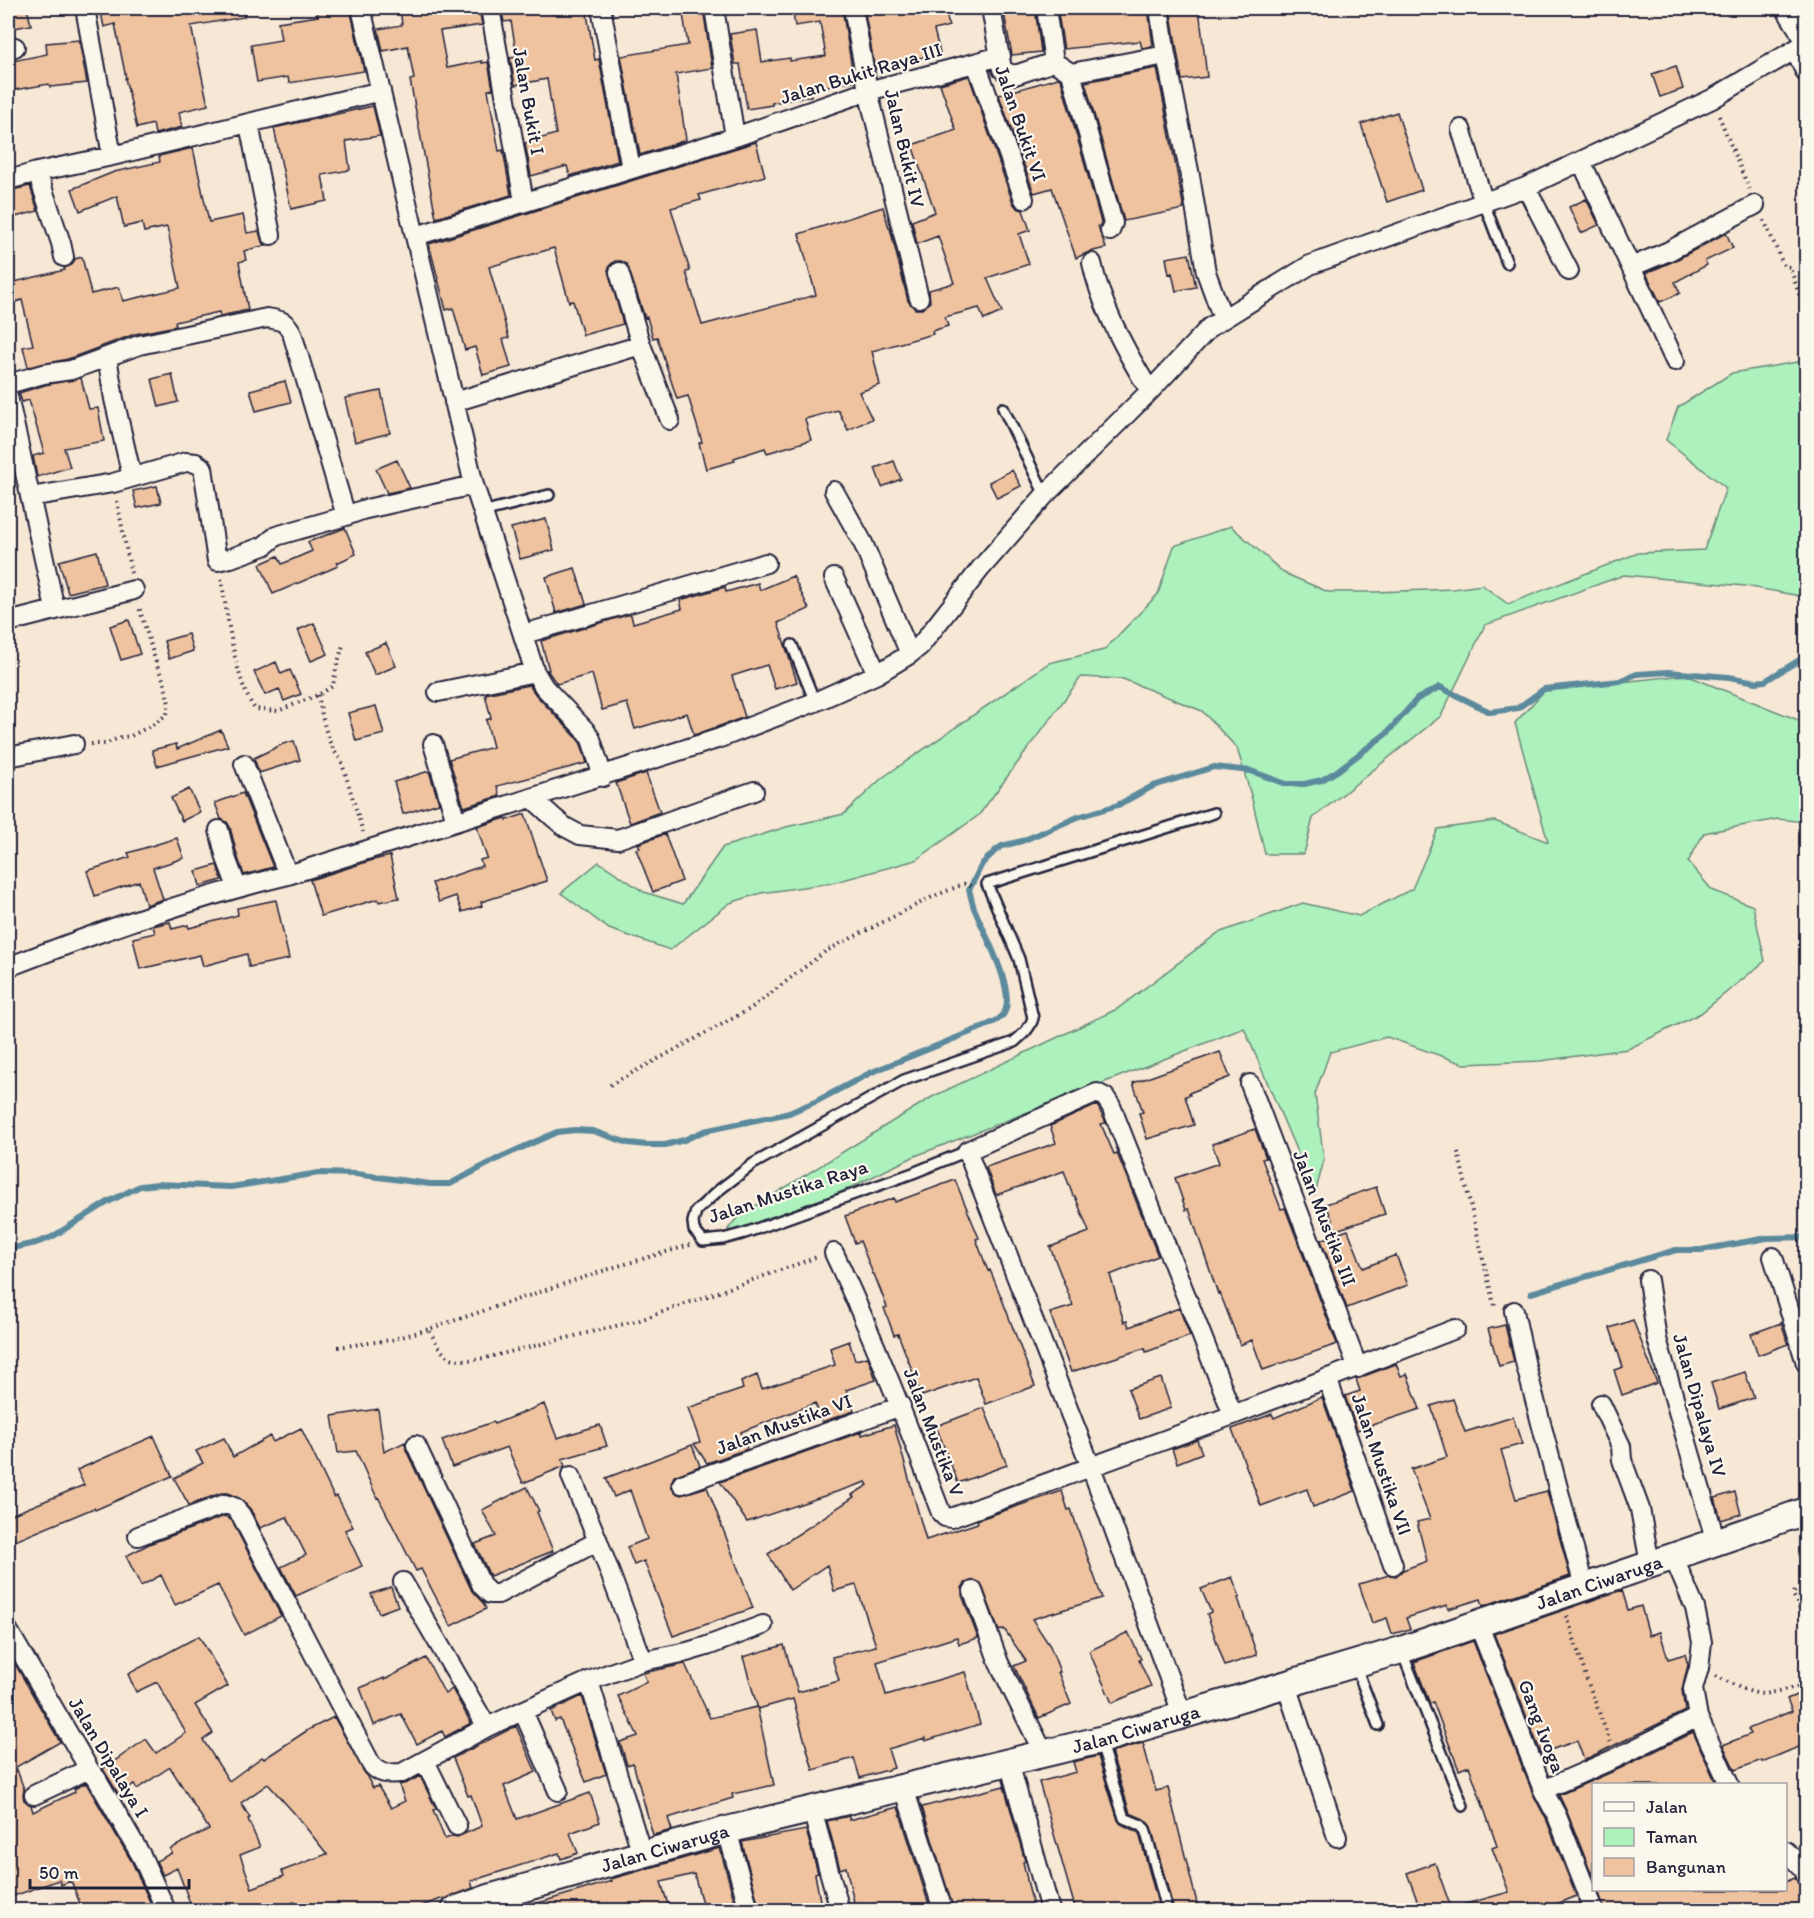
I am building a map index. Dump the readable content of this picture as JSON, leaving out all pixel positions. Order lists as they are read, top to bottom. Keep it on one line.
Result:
{"streets":{"street":["Jalan Bukit Raya III","Jalan Bukit I","Jalan Bukit VI","Jalan Bukit IV","Jalan Mustika III","Jalan Dipalaya IV","Jalan Mustika VI","Jalan Mustika V","Jalan Mustika VII","Jalan Ciwaruga","Gang Ivoga","Jalan Dipalaya I"],"lane":["Jalan Mustika Raya"]},"crossings":[["Jalan Bukit Raya III","Jalan Bukit I"],["Jalan Bukit Raya III","Jalan Bukit VI"],["Jalan Bukit Raya III","Jalan Bukit IV"],["Jalan Dipalaya IV","Jalan Ciwaruga"],["Jalan Mustika VI","Jalan Mustika V"],["Jalan Ciwaruga","Gang Ivoga"]],"legend":["Jalan","Taman","Bangunan"],"scale_bar":"50 m"}
